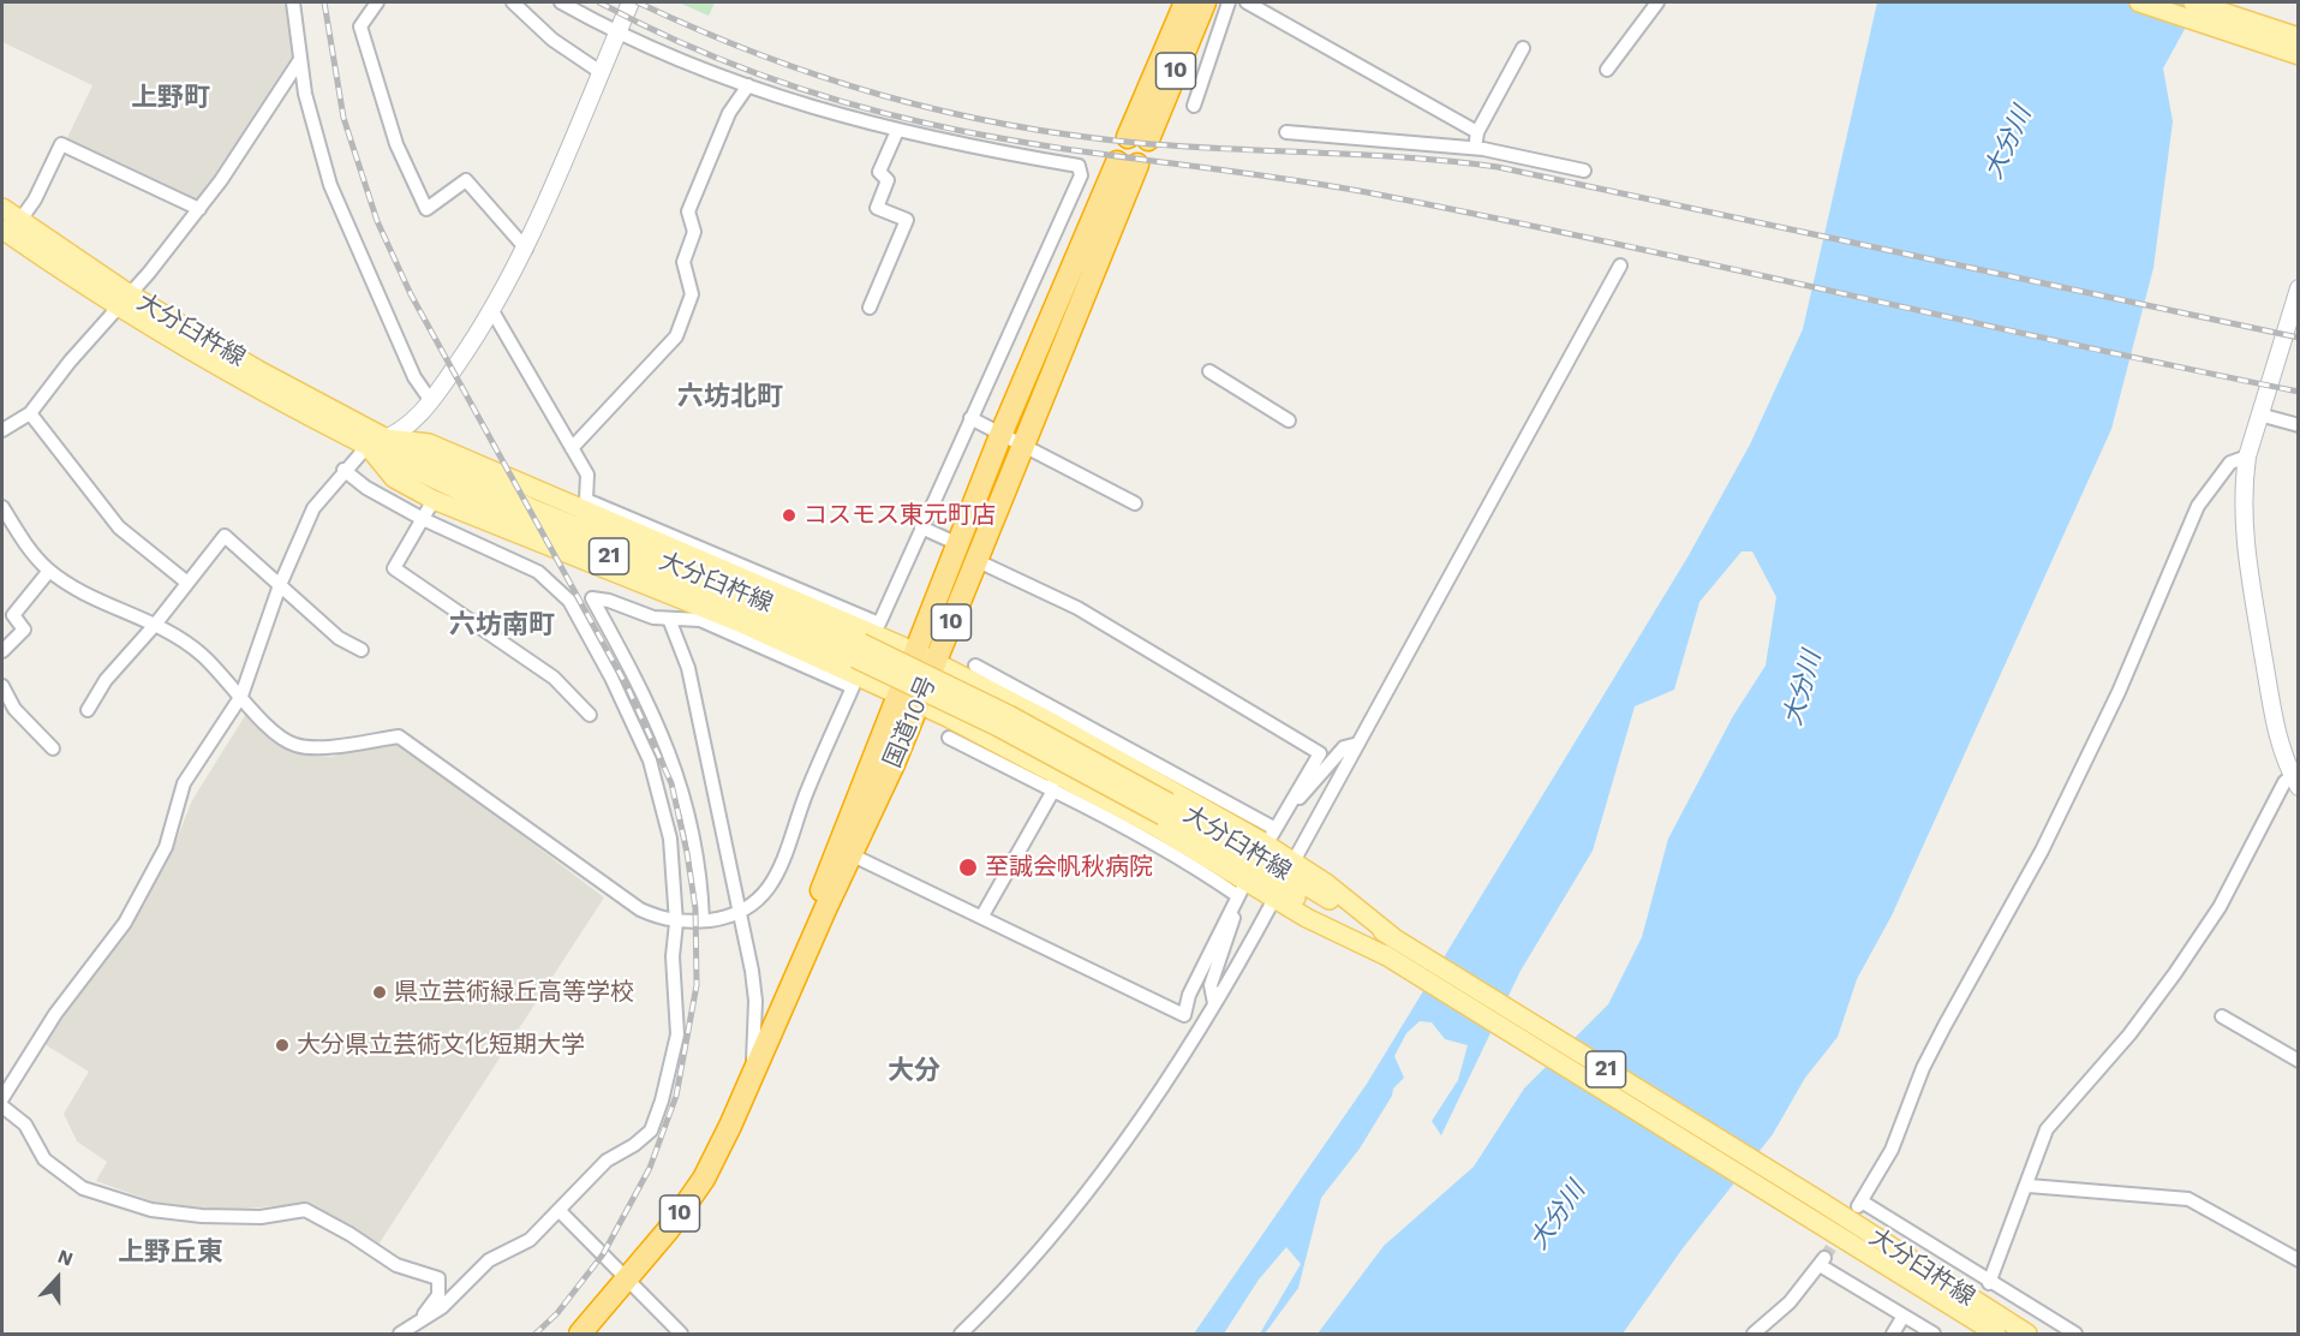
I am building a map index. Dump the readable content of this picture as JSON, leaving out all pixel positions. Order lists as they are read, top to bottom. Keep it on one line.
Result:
{"streets":{"highway":["10","国道10号"],"main road":["大分臼杵線","21"]},"districts":["上野町","六坊北町","六坊南町","大分","上野丘東"],"water":["大分川"],"places":["コスモス東元町店","至誠会帆秋病院","県立芸術緑丘高等学校","大分県立芸術文化短期大学"],"north":"top"}
